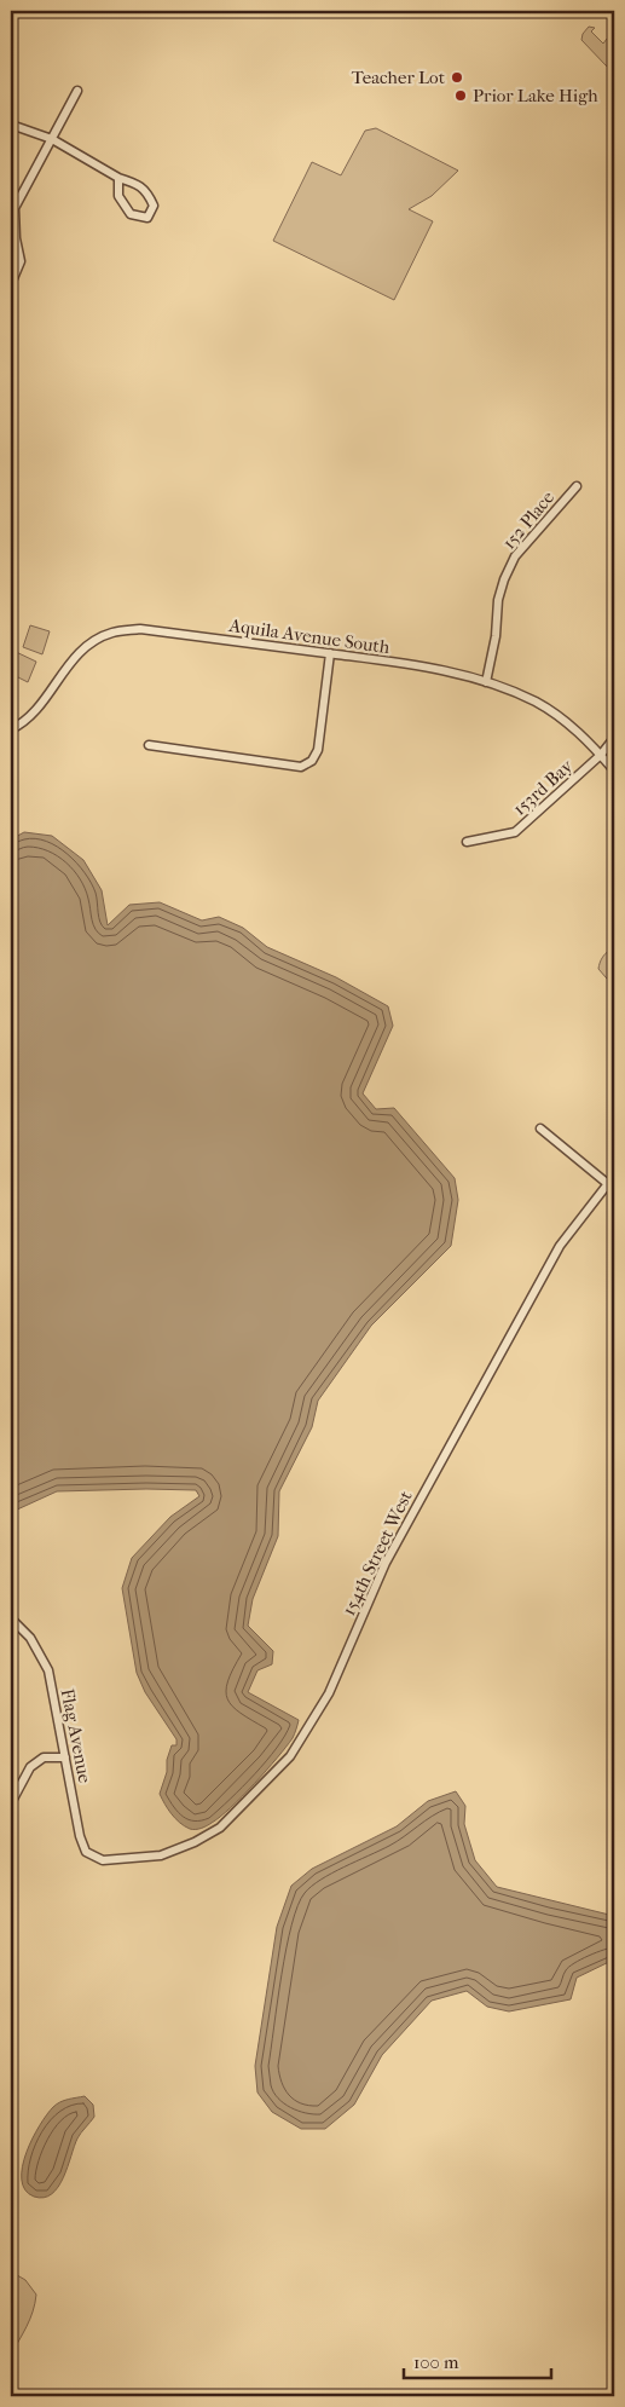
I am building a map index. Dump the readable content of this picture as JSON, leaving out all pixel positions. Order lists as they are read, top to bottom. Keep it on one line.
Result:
{"streets":{"street":["152 Place","Aquila Avenue South","153rd Bay","154th Street West","Flag Avenue"]},"crossings":[["152 Place","Aquila Avenue South"],["Aquila Avenue South","153rd Bay"],["154th Street West","Flag Avenue"]],"places":["Teacher Lot","Prior Lake High"],"scale_bar":"100 m"}
